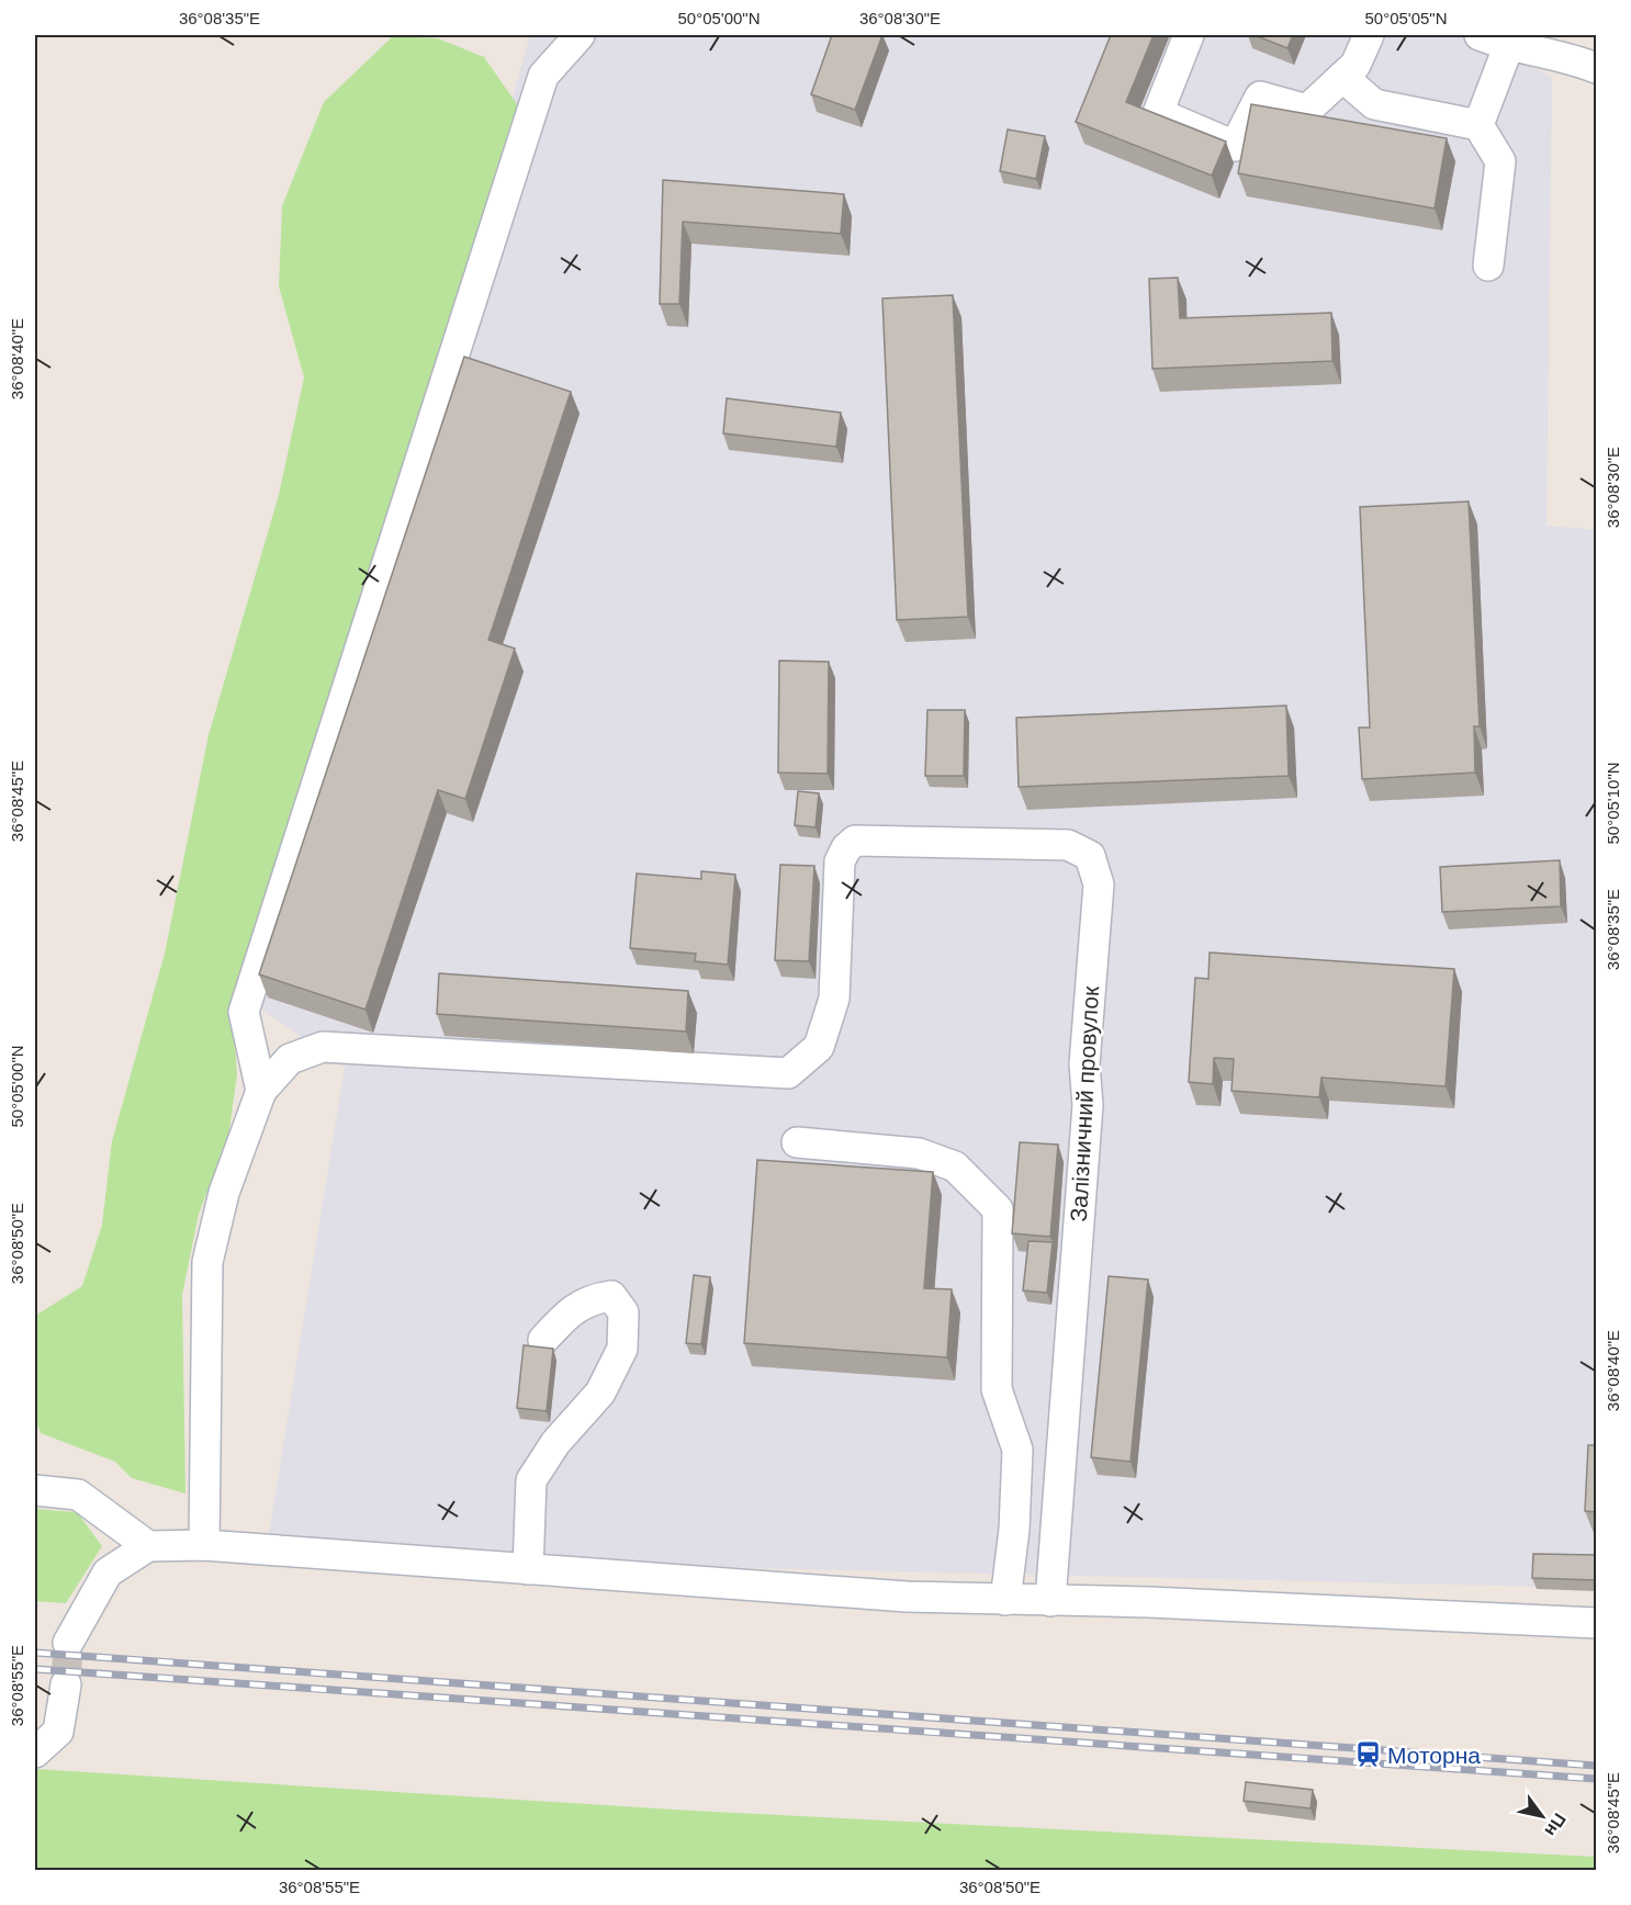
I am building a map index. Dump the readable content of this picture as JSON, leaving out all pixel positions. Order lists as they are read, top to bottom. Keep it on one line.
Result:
{"streets":{"street":["Залізничний провулок"]},"places":{"station":["Моторна"]},"north":"bottom right","coordinates":["36°08'35\"E","50°05'00\"N","36°08'30\"E","50°05'05\"N","36°08'40\"E","36°08'45\"E","50°05'10\"N","36°08'50\"E","36°08'55\"E"]}
